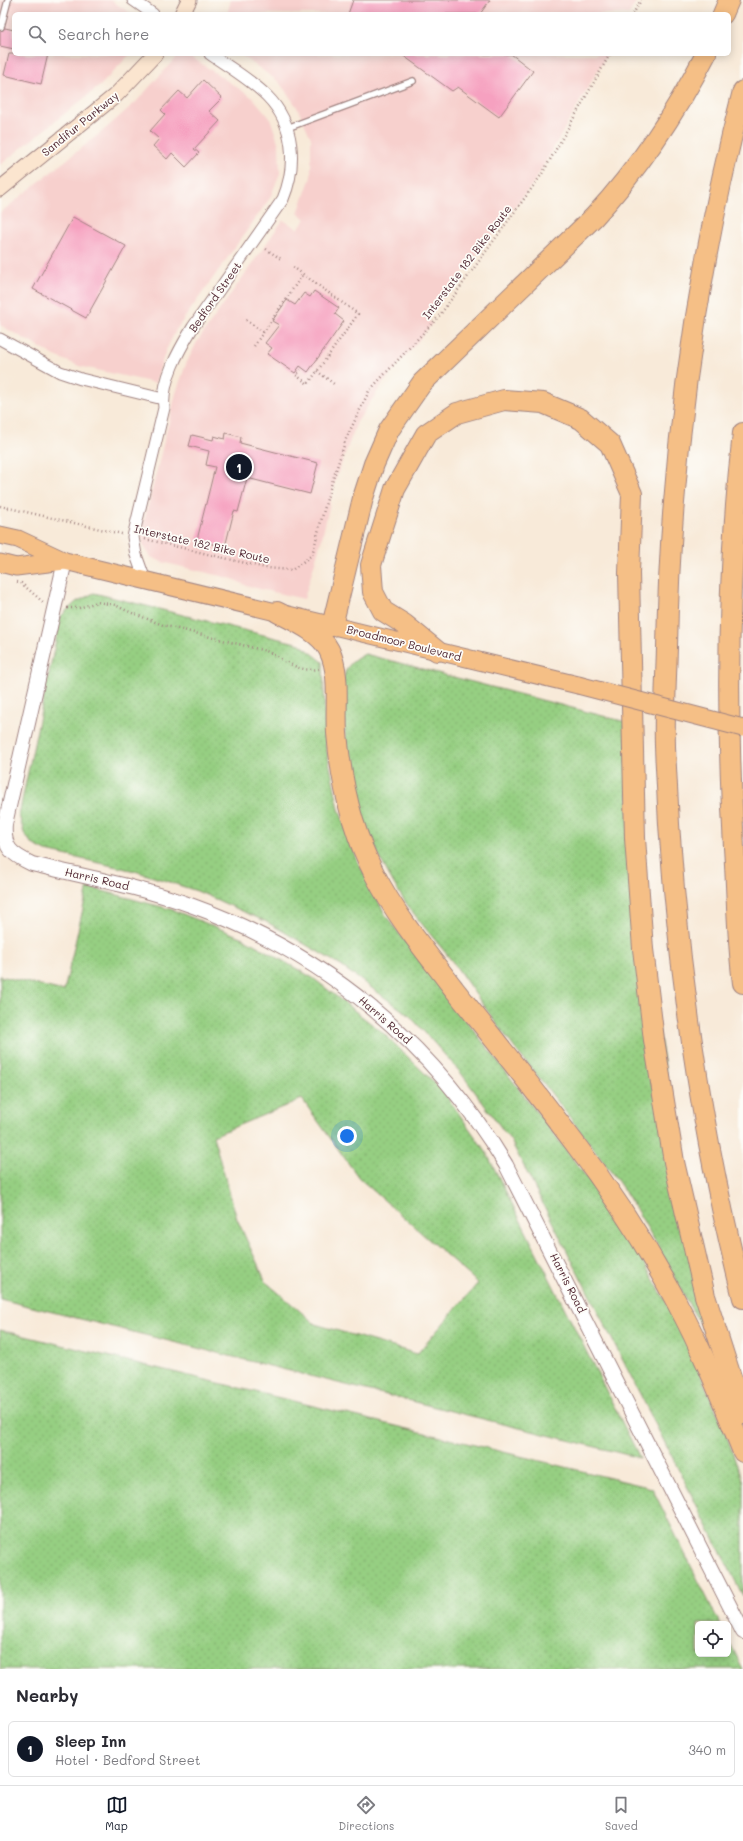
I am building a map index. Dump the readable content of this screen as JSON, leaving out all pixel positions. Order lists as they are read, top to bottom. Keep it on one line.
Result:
{"streets":{"main road":["Sandifur Parkway","Broadmoor Boulevard"],"street":["Bedford Street","Harris Road"],"path":["Interstate 182 Bike Route"]},"crossings":[["Interstate 182 Bike Route","Bedford Street"],["Bedford Street","Broadmoor Boulevard"],["Broadmoor Boulevard","Harris Road"]],"page":{"search":"Search here","pins":"1","heading":"Nearby","list":[{"mark":"1","name":"Sleep Inn","note":"Hotel · Bedford Street","value":"340 m"}],"nav":["Map","Directions","Saved"]}}
